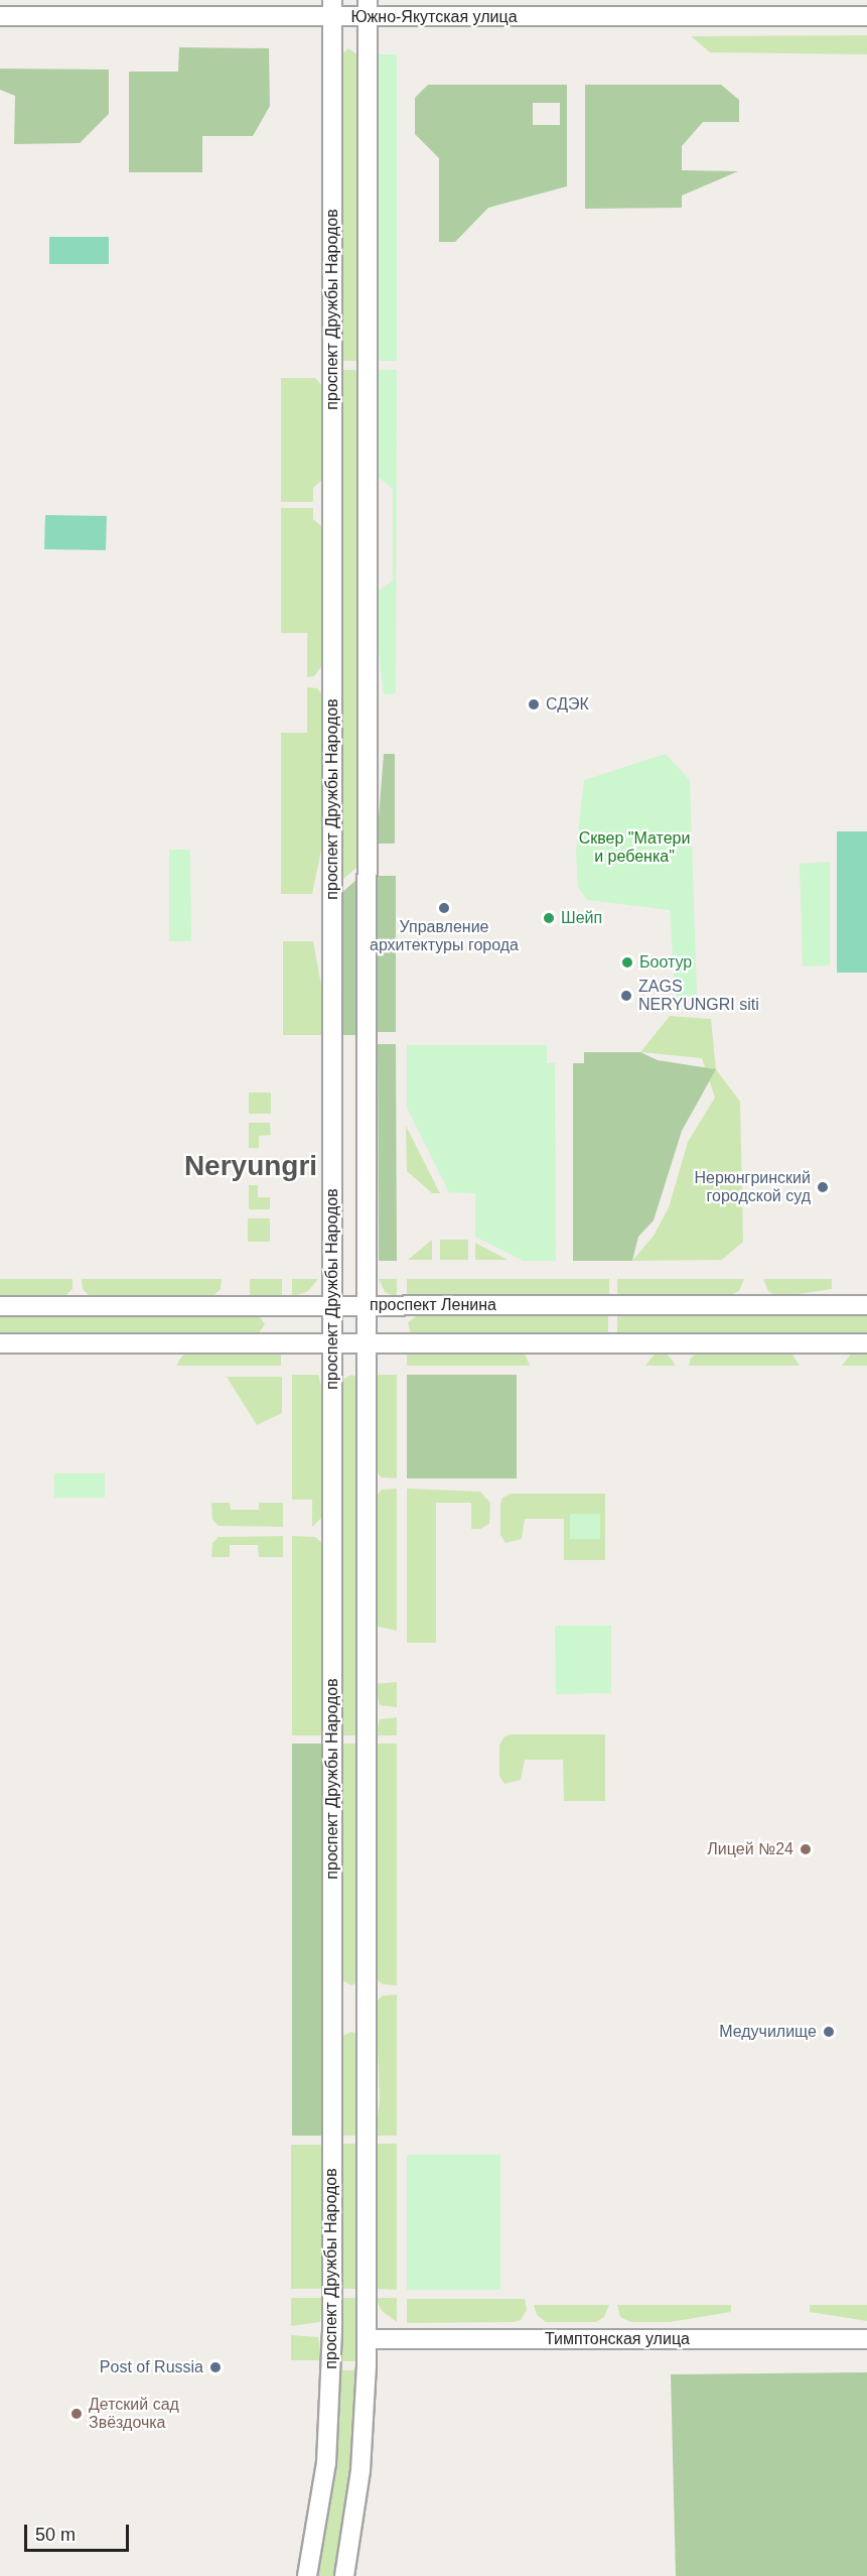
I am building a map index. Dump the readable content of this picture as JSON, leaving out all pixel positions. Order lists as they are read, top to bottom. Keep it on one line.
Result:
{"streets":{"street":["Южно-Якутская улица","проспект Дружбы Народов","проспект Ленина","Тимптонская улица"]},"crossings":[["Южно-Якутская улица","проспект Дружбы Народов"],["проспект Дружбы Народов","проспект Ленина"]],"districts":["Neryungri"],"parks":["Сквер \"Матери и ребенка\""],"places":["СДЭК","Управление архитектуры города","Шейп","Боотур","ZAGS NERYUNGRI siti","Нерюнгринский городской суд","Лицей №24","Медучилище","Post of Russia","Детский сад Звёздочка"],"scale_bar":"50 m"}
